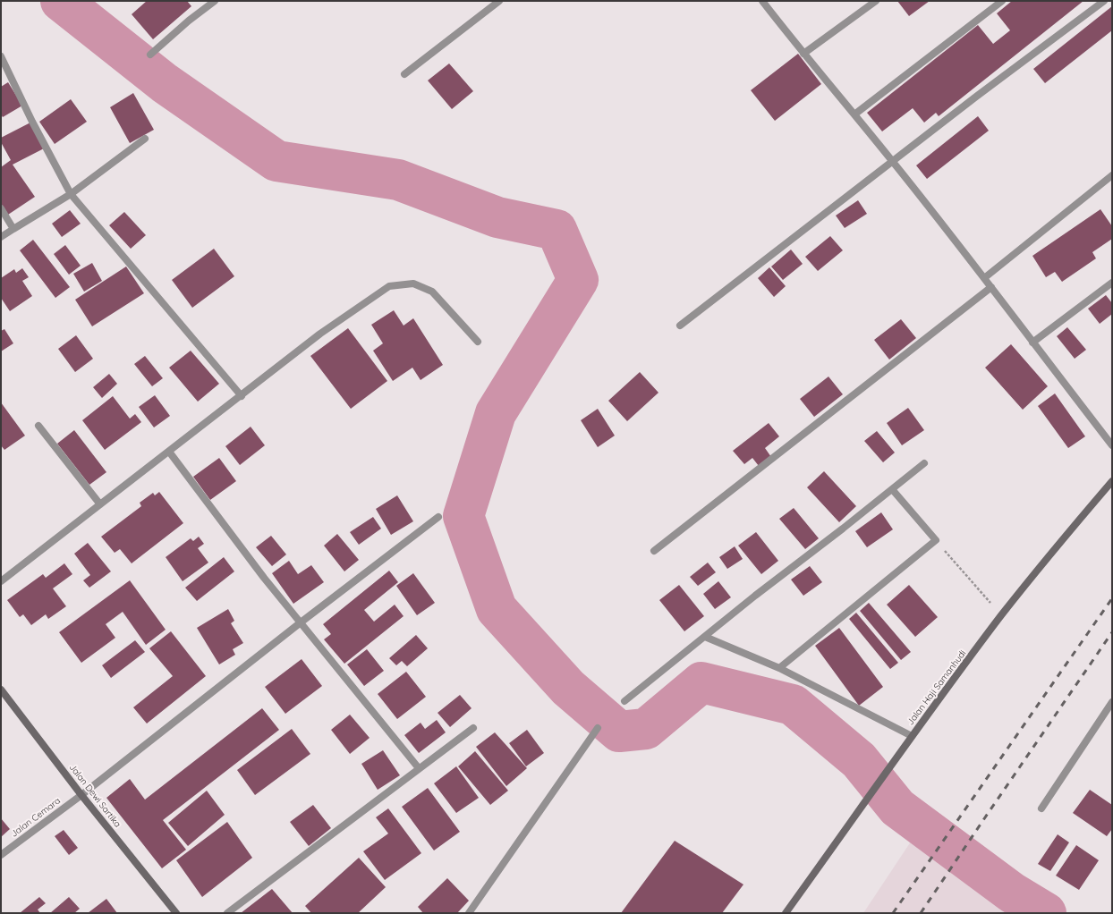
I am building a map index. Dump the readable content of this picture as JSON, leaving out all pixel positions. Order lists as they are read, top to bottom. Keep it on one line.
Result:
{"streets":{"main road":["Jalan Haji Samanhudi","Jalan Dewi Sartika"],"street":["Jalan Cemara"]},"crossings":[["Jalan Dewi Sartika","Jalan Cemara"]]}
